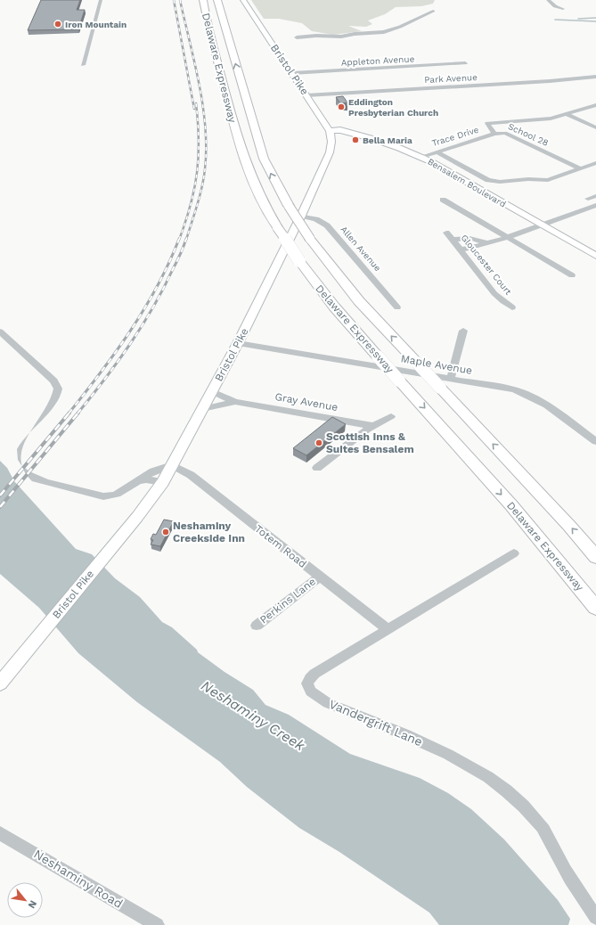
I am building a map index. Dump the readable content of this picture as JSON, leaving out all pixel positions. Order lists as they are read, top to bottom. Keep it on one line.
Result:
{"streets":{"highway":["Delaware Expressway"],"main road":["Bristol Pike","Bensalem Boulevard"],"street":["Appleton Avenue","Park Avenue","School 28","Trace Drive","Allen Avenue","Gloucester Court","Maple Avenue","Gray Avenue","Totem Road","Perkins Lane","Vandergrift Lane","Neshaminy Road"]},"crossings":[["Appleton Avenue","Bristol Pike"],["Delaware Expressway","Maple Avenue"],["Bristol Pike","Park Avenue"],["Bristol Pike","Bensalem Boulevard"],["Bristol Pike","Allen Avenue"],["Bristol Pike","Maple Avenue"],["Bristol Pike","Gray Avenue"],["Bristol Pike","Totem Road"],["School 28","Trace Drive"],["Trace Drive","Bensalem Boulevard"],["Totem Road","Perkins Lane"],["Totem Road","Vandergrift Lane"]],"water":["Neshaminy Creek"],"places":["Iron Mountain","Eddington Presbyterian Church","Bella Maria","Scottish Inns & Suites Bensalem","Neshaminy Creekside Inn"],"north":"bottom right"}
